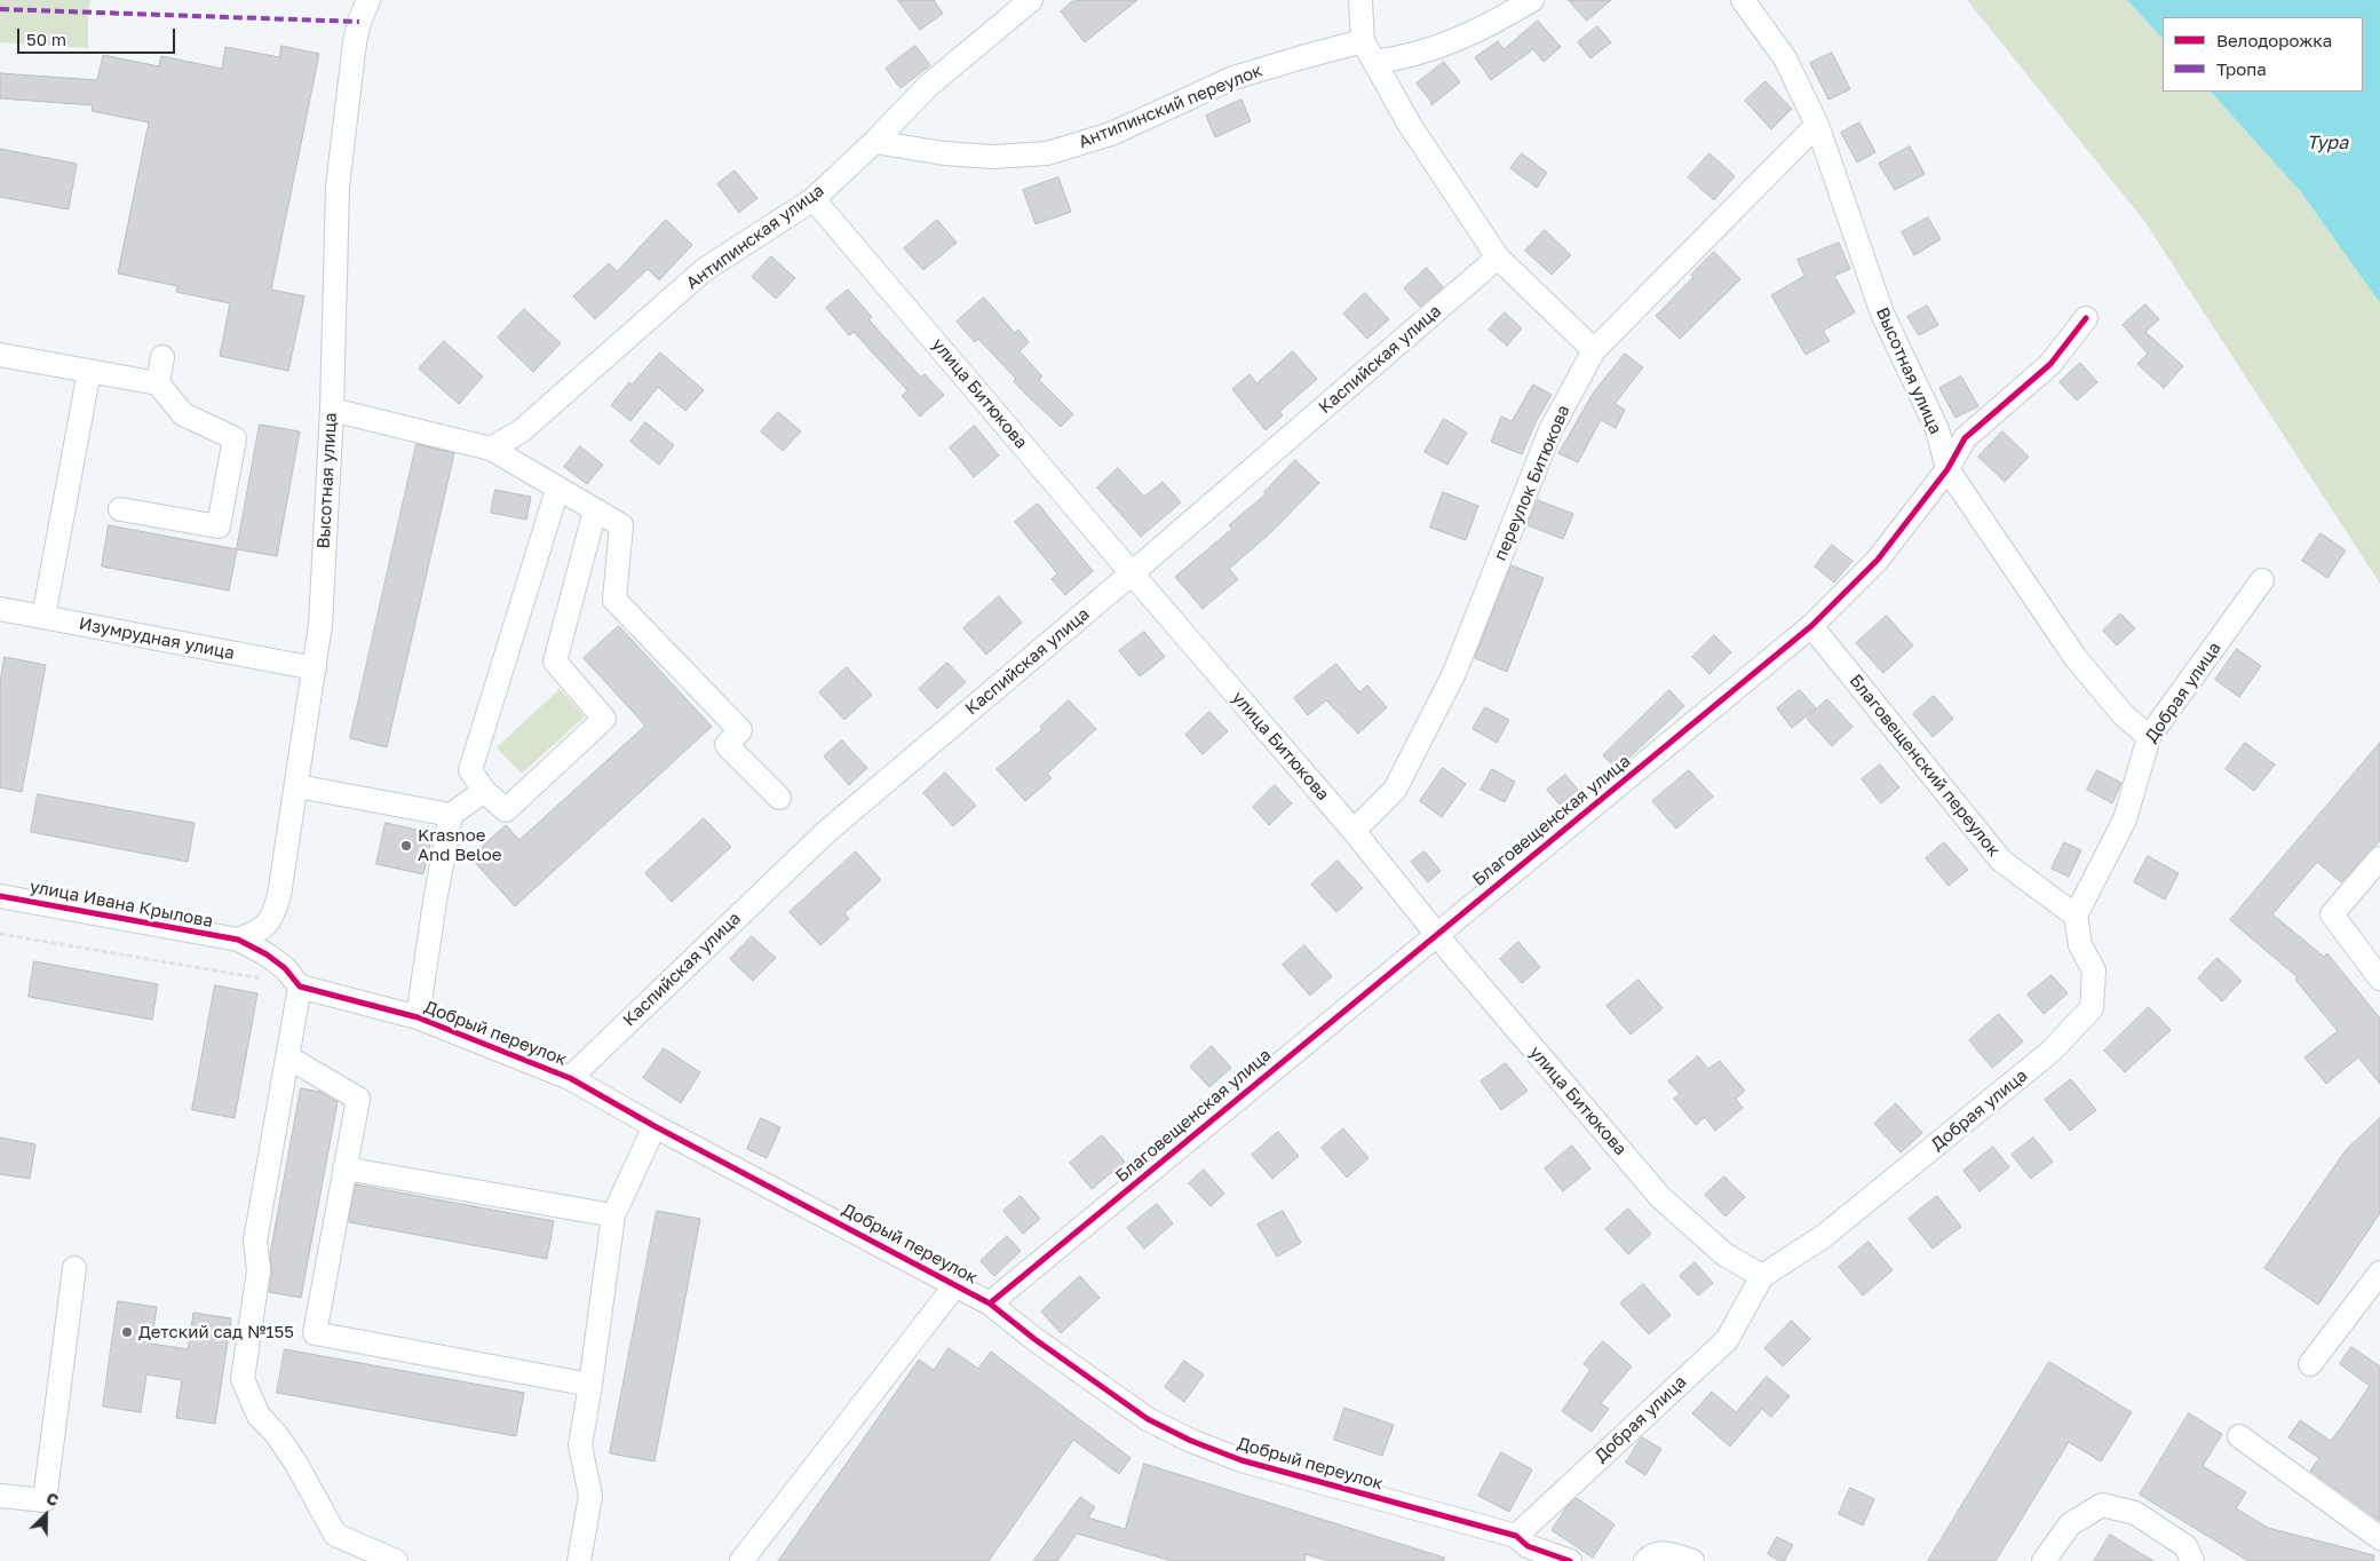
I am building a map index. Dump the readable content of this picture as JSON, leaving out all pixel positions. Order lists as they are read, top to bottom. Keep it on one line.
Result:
{"streets":{"street":["Антипинский переулок","Антипинская улица","Каспийская улица","Высотная улица","улица Битюкова","переулок Битюкова","Изумрудная улица","Добрая улица","Благовещенский переулок","Благовещенская улица","улица Ивана Крылова","Добрый переулок"]},"crossings":[["Антипинский переулок","Антипинская улица"],["Антипинская улица","улица Битюкова"],["Каспийская улица","улица Битюкова"],["Каспийская улица","Добрый переулок"],["Высотная улица","переулок Битюкова"],["Высотная улица","Изумрудная улица"],["Высотная улица","Добрая улица"],["Высотная улица","Благовещенская улица"],["Высотная улица","улица Ивана Крылова"],["улица Битюкова","переулок Битюкова"],["улица Битюкова","Добрая улица"],["улица Битюкова","Благовещенская улица"],["Добрая улица","Благовещенский переулок"],["Добрая улица","Добрый переулок"],["Благовещенский переулок","Благовещенская улица"],["Благовещенская улица","Добрый переулок"]],"water":["Тура"],"places":["Krasnoe And Beloe","Детский сад №155"],"legend":["Велодорожка","Тропа"],"scale_bar":"50 m","north":"top right"}
